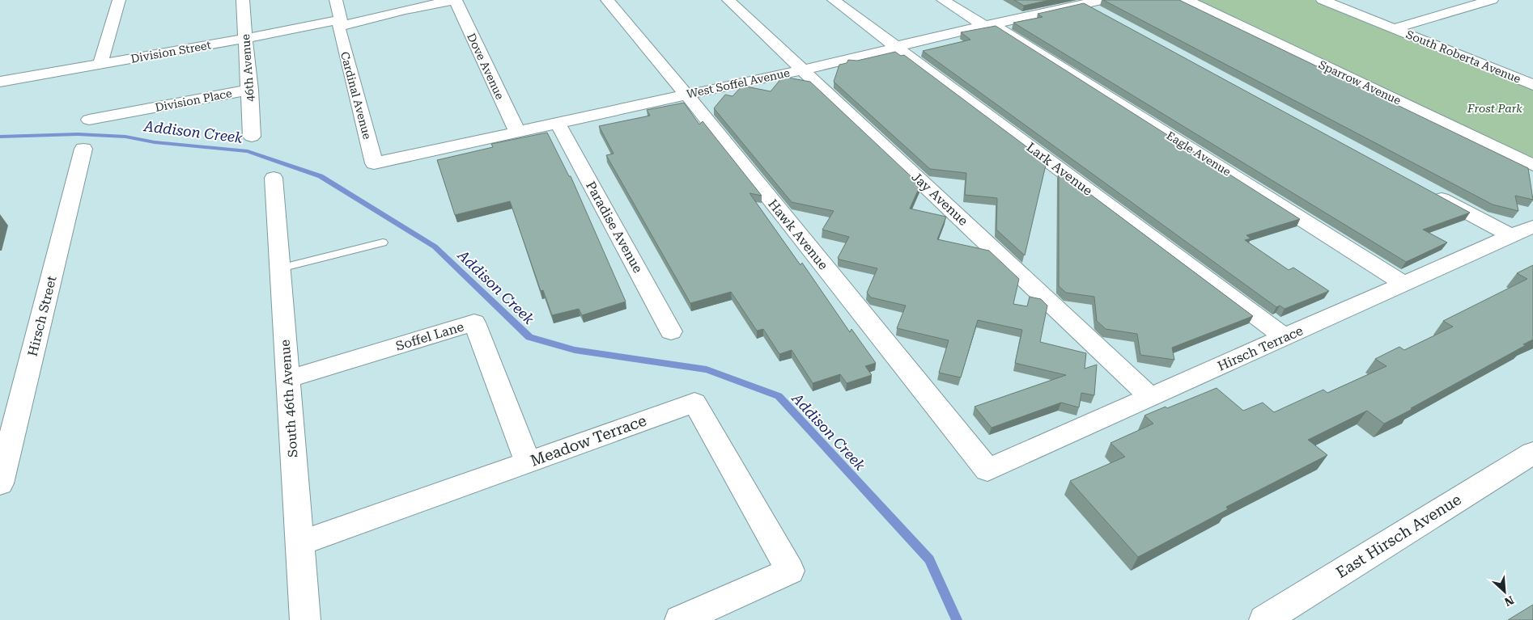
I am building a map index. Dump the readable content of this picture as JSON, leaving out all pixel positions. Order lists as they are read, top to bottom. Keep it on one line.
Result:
{"streets":{"street":["Division Street","South Roberta Avenue","Dove Avenue","46th Avenue","Sparrow Avenue","West Soffel Avenue","Cardinal Avenue","Division Place","Eagle Avenue","Lark Avenue","Jay Avenue","Paradise Avenue","Hawk Avenue","Hirsch Street","Soffel Lane","Hirsch Terrace","South 46th Avenue","Meadow Terrace","East Hirsch Avenue"]},"crossings":[["Division Street","Dove Avenue"],["Division Street","46th Avenue"],["Division Street","Cardinal Avenue"],["Dove Avenue","West Soffel Avenue"],["46th Avenue","Division Place"],["West Soffel Avenue","Cardinal Avenue"],["West Soffel Avenue","Eagle Avenue"],["West Soffel Avenue","Lark Avenue"],["West Soffel Avenue","Jay Avenue"],["West Soffel Avenue","Paradise Avenue"],["West Soffel Avenue","Hawk Avenue"],["Eagle Avenue","Hirsch Terrace"],["Lark Avenue","Hirsch Terrace"],["Jay Avenue","Hirsch Terrace"],["Hawk Avenue","Hirsch Terrace"],["Soffel Lane","South 46th Avenue"],["Soffel Lane","Meadow Terrace"],["South 46th Avenue","Meadow Terrace"]],"water":["Addison Creek"],"parks":["Frost Park"],"north":"bottom right"}
